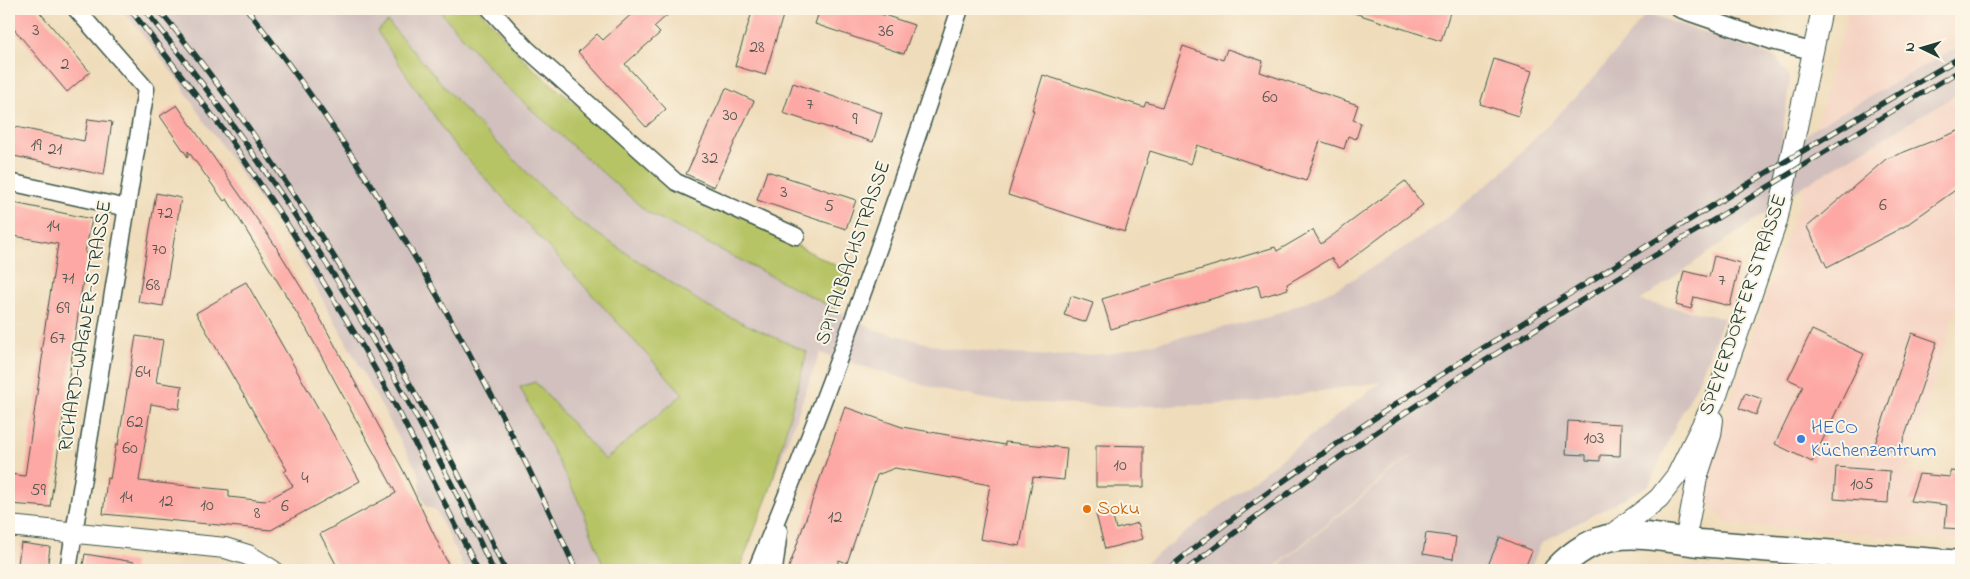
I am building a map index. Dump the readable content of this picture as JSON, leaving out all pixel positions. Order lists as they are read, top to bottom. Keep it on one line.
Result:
{"streets":{"street":["SPITALBACHSTRASSE","SPEYERDORFER STRASSE","RICHARD-WAGNER-STRASSE"]},"places":["HECO Küchenzentrum","Soku"],"house_numbers":["3","36","28","2","60","7","30","9","19","21","32","3","6","5","72","14","70","71","7","68","69","67","64","62","103","60","10","4","105","59","14","12","10","6","8","12"],"north":"left"}
